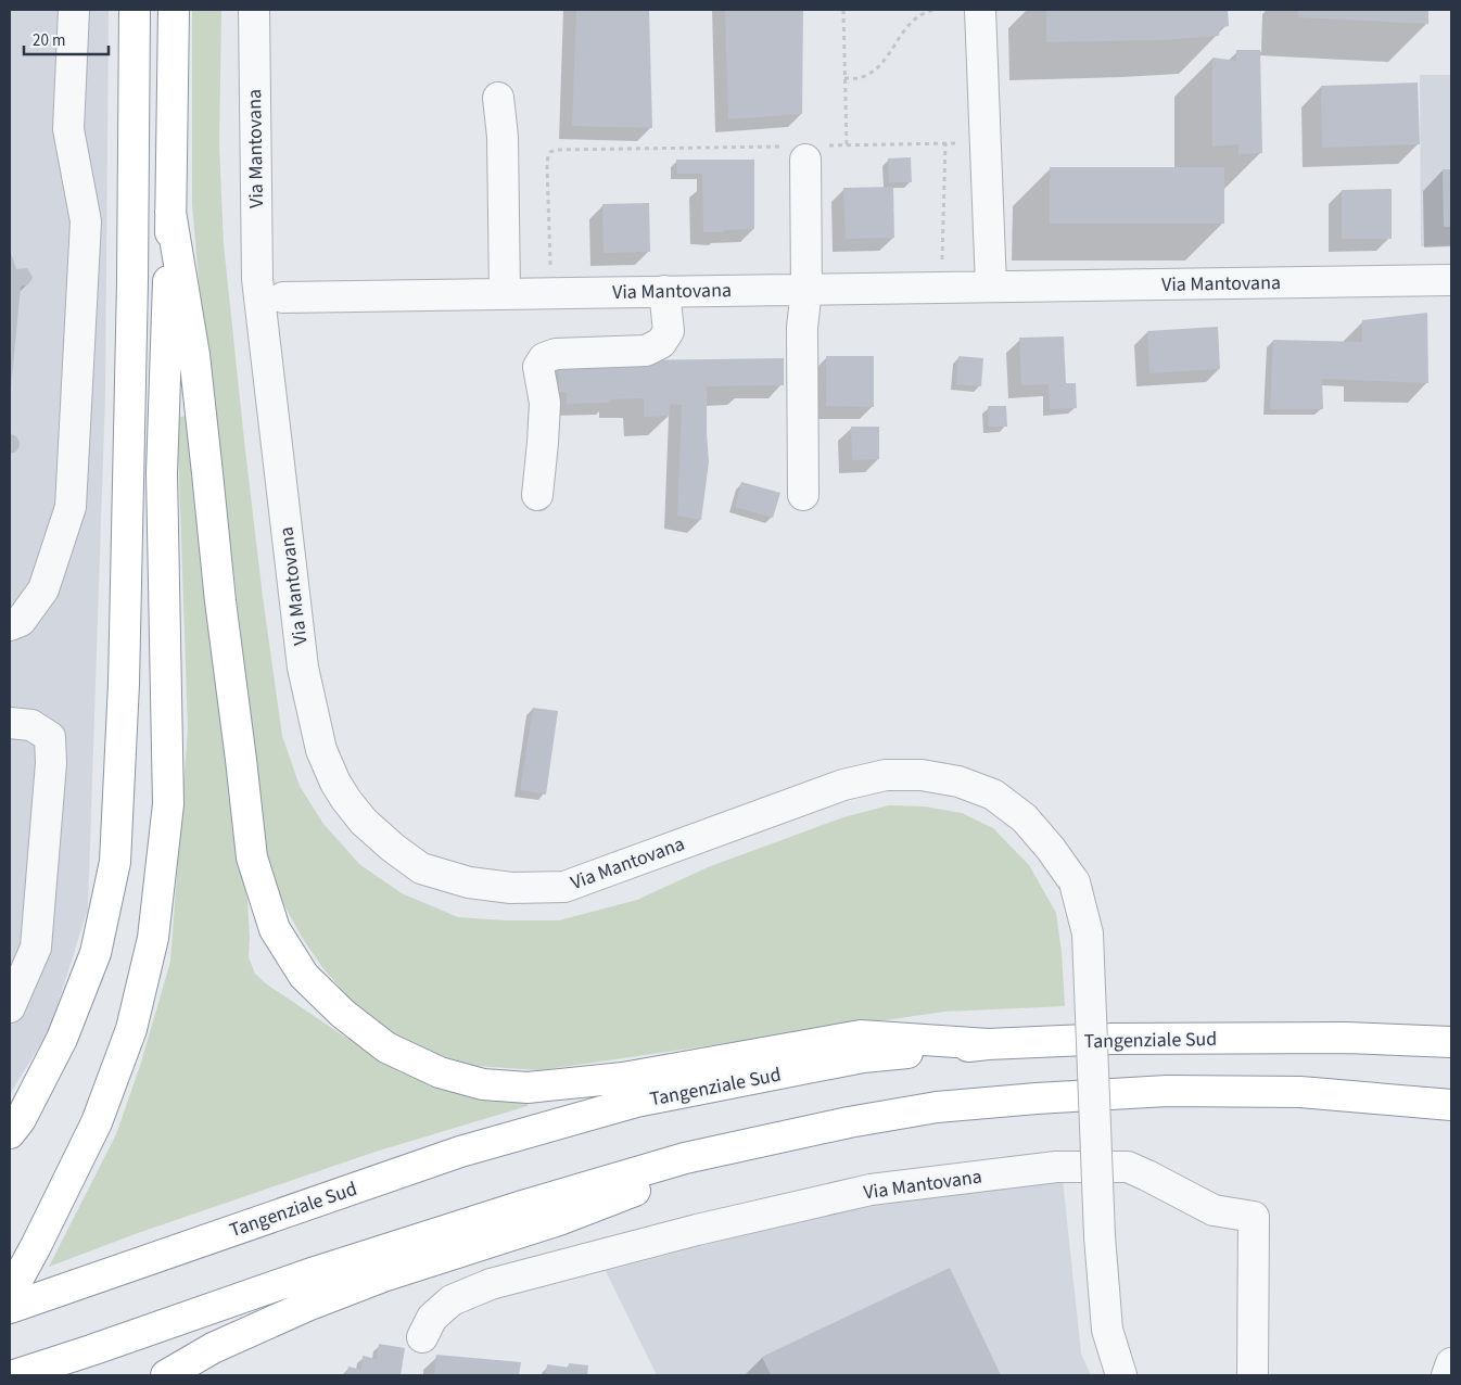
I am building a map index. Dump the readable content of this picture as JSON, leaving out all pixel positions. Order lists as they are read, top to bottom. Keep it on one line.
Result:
{"streets":{"highway":["Tangenziale Sud"],"street":["Via Mantovana"]},"scale_bar":"20 m"}
